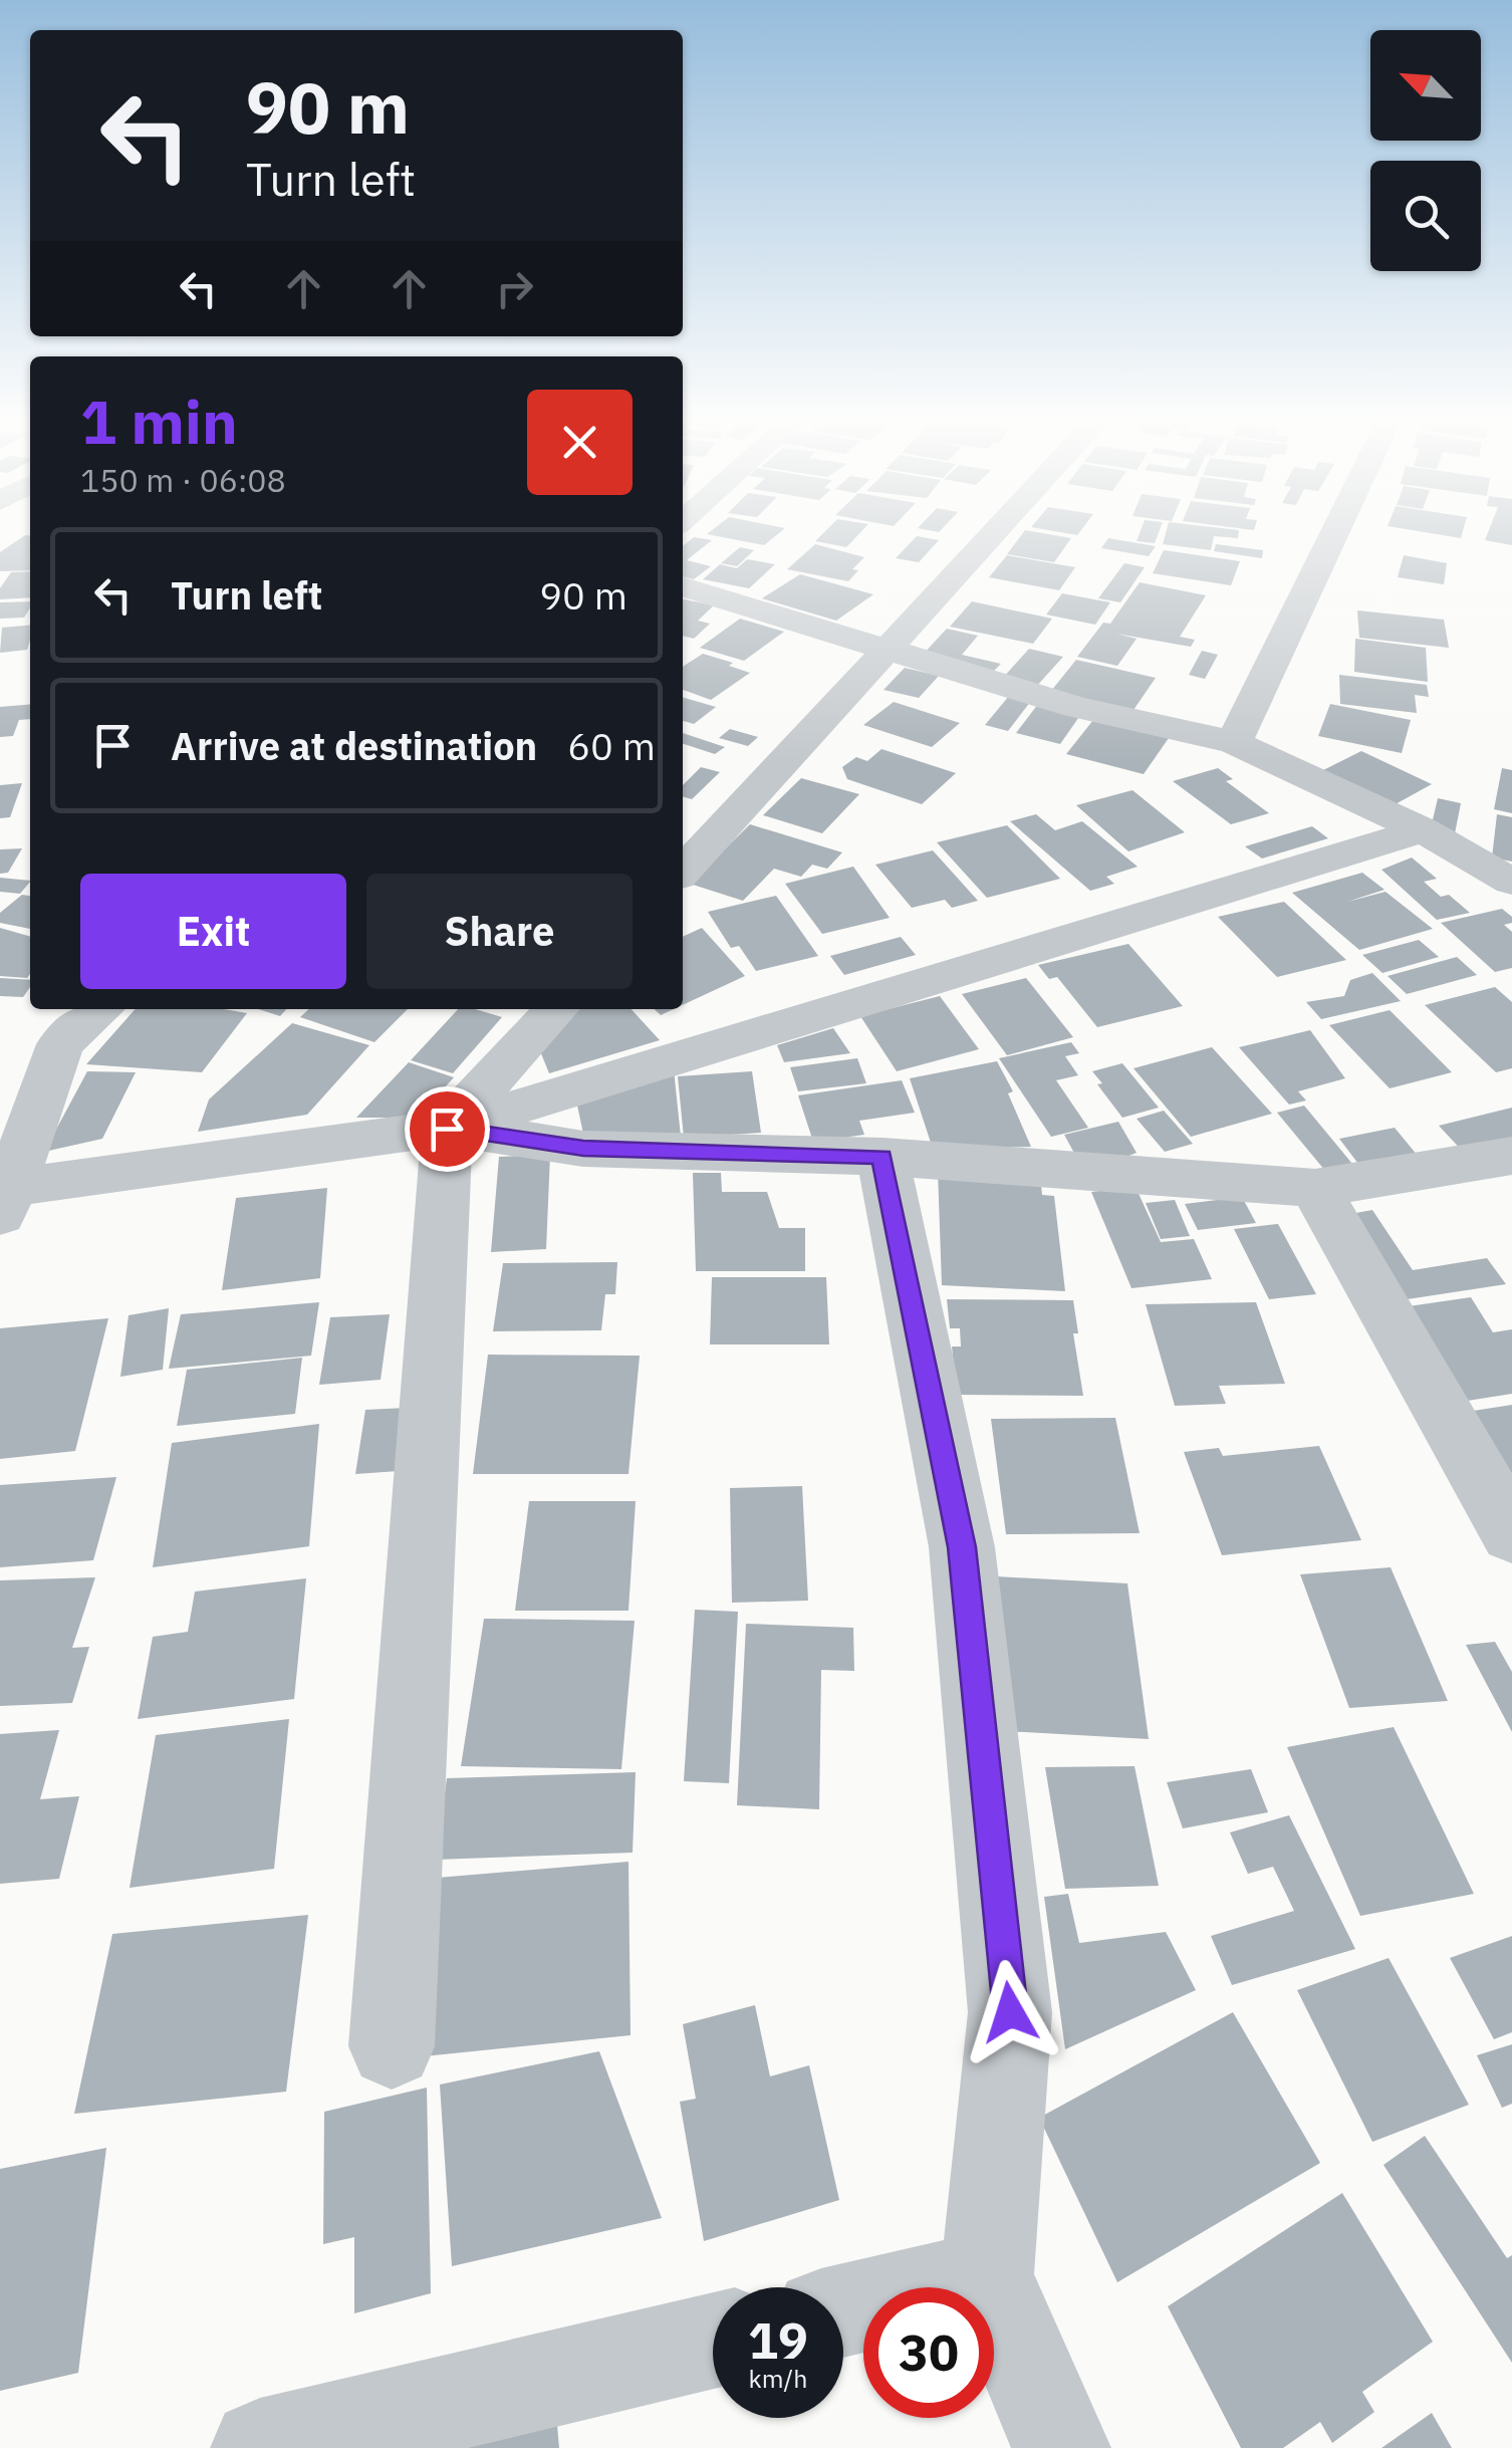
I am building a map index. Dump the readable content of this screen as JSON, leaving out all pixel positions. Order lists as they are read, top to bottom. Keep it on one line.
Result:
{"north":"top left","page":{"turn":["90 m","Turn left"],"heading":["1 min","150 m · 06:08"],"list":[{"name":"Turn left","value":"90 m"},{"name":"Arrive at destination","value":"60 m"}],"buttons":["Exit","Share"],"speed":"19 km/h","limit":"30"}}
